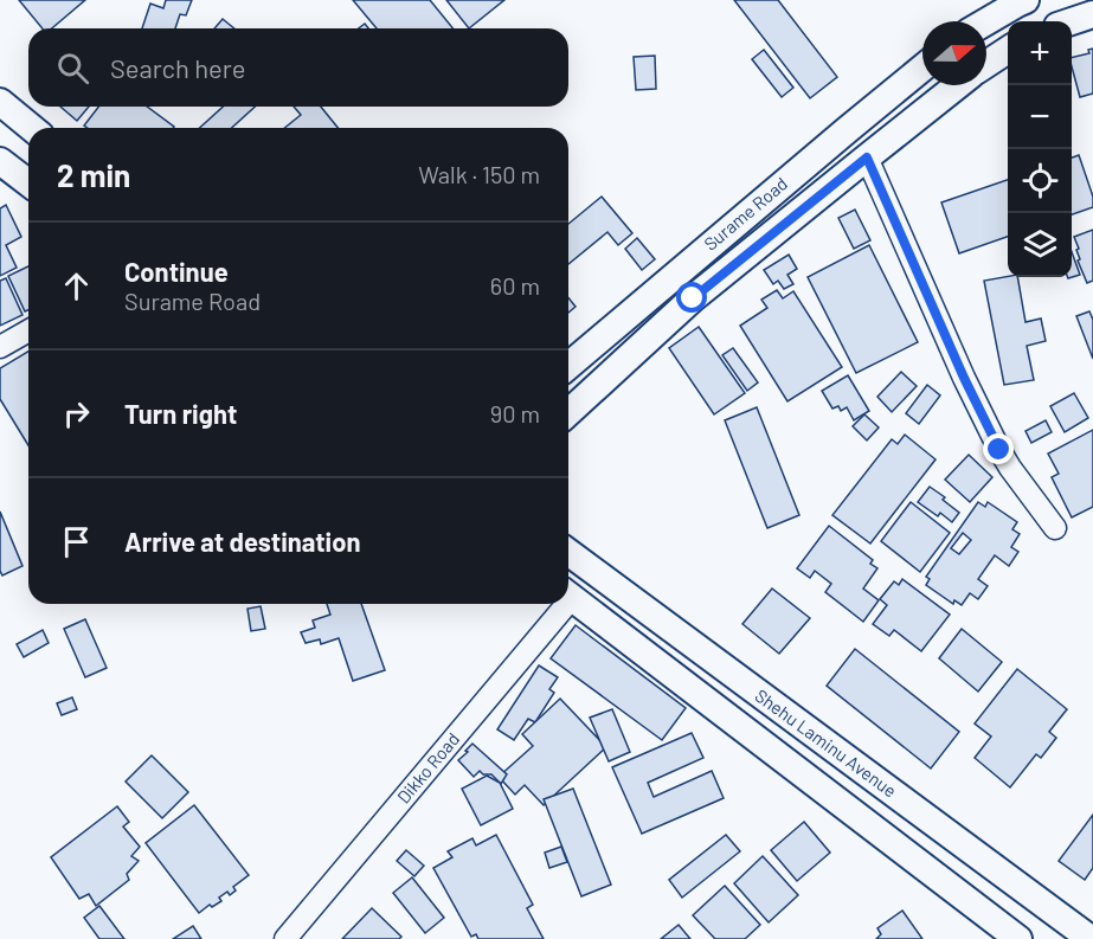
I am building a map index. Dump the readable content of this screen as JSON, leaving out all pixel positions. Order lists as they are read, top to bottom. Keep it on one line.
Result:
{"streets":{"street":["Surame Road","Shehu Laminu Avenue","Dikko Road"]},"north":"right","page":{"map_buttons":["+","−"],"search":"Search here","heading":["2 min","Walk · 150 m"],"list":[["Continue","Surame Road","60 m"],["Turn right","90 m"],"Arrive at destination"]}}
